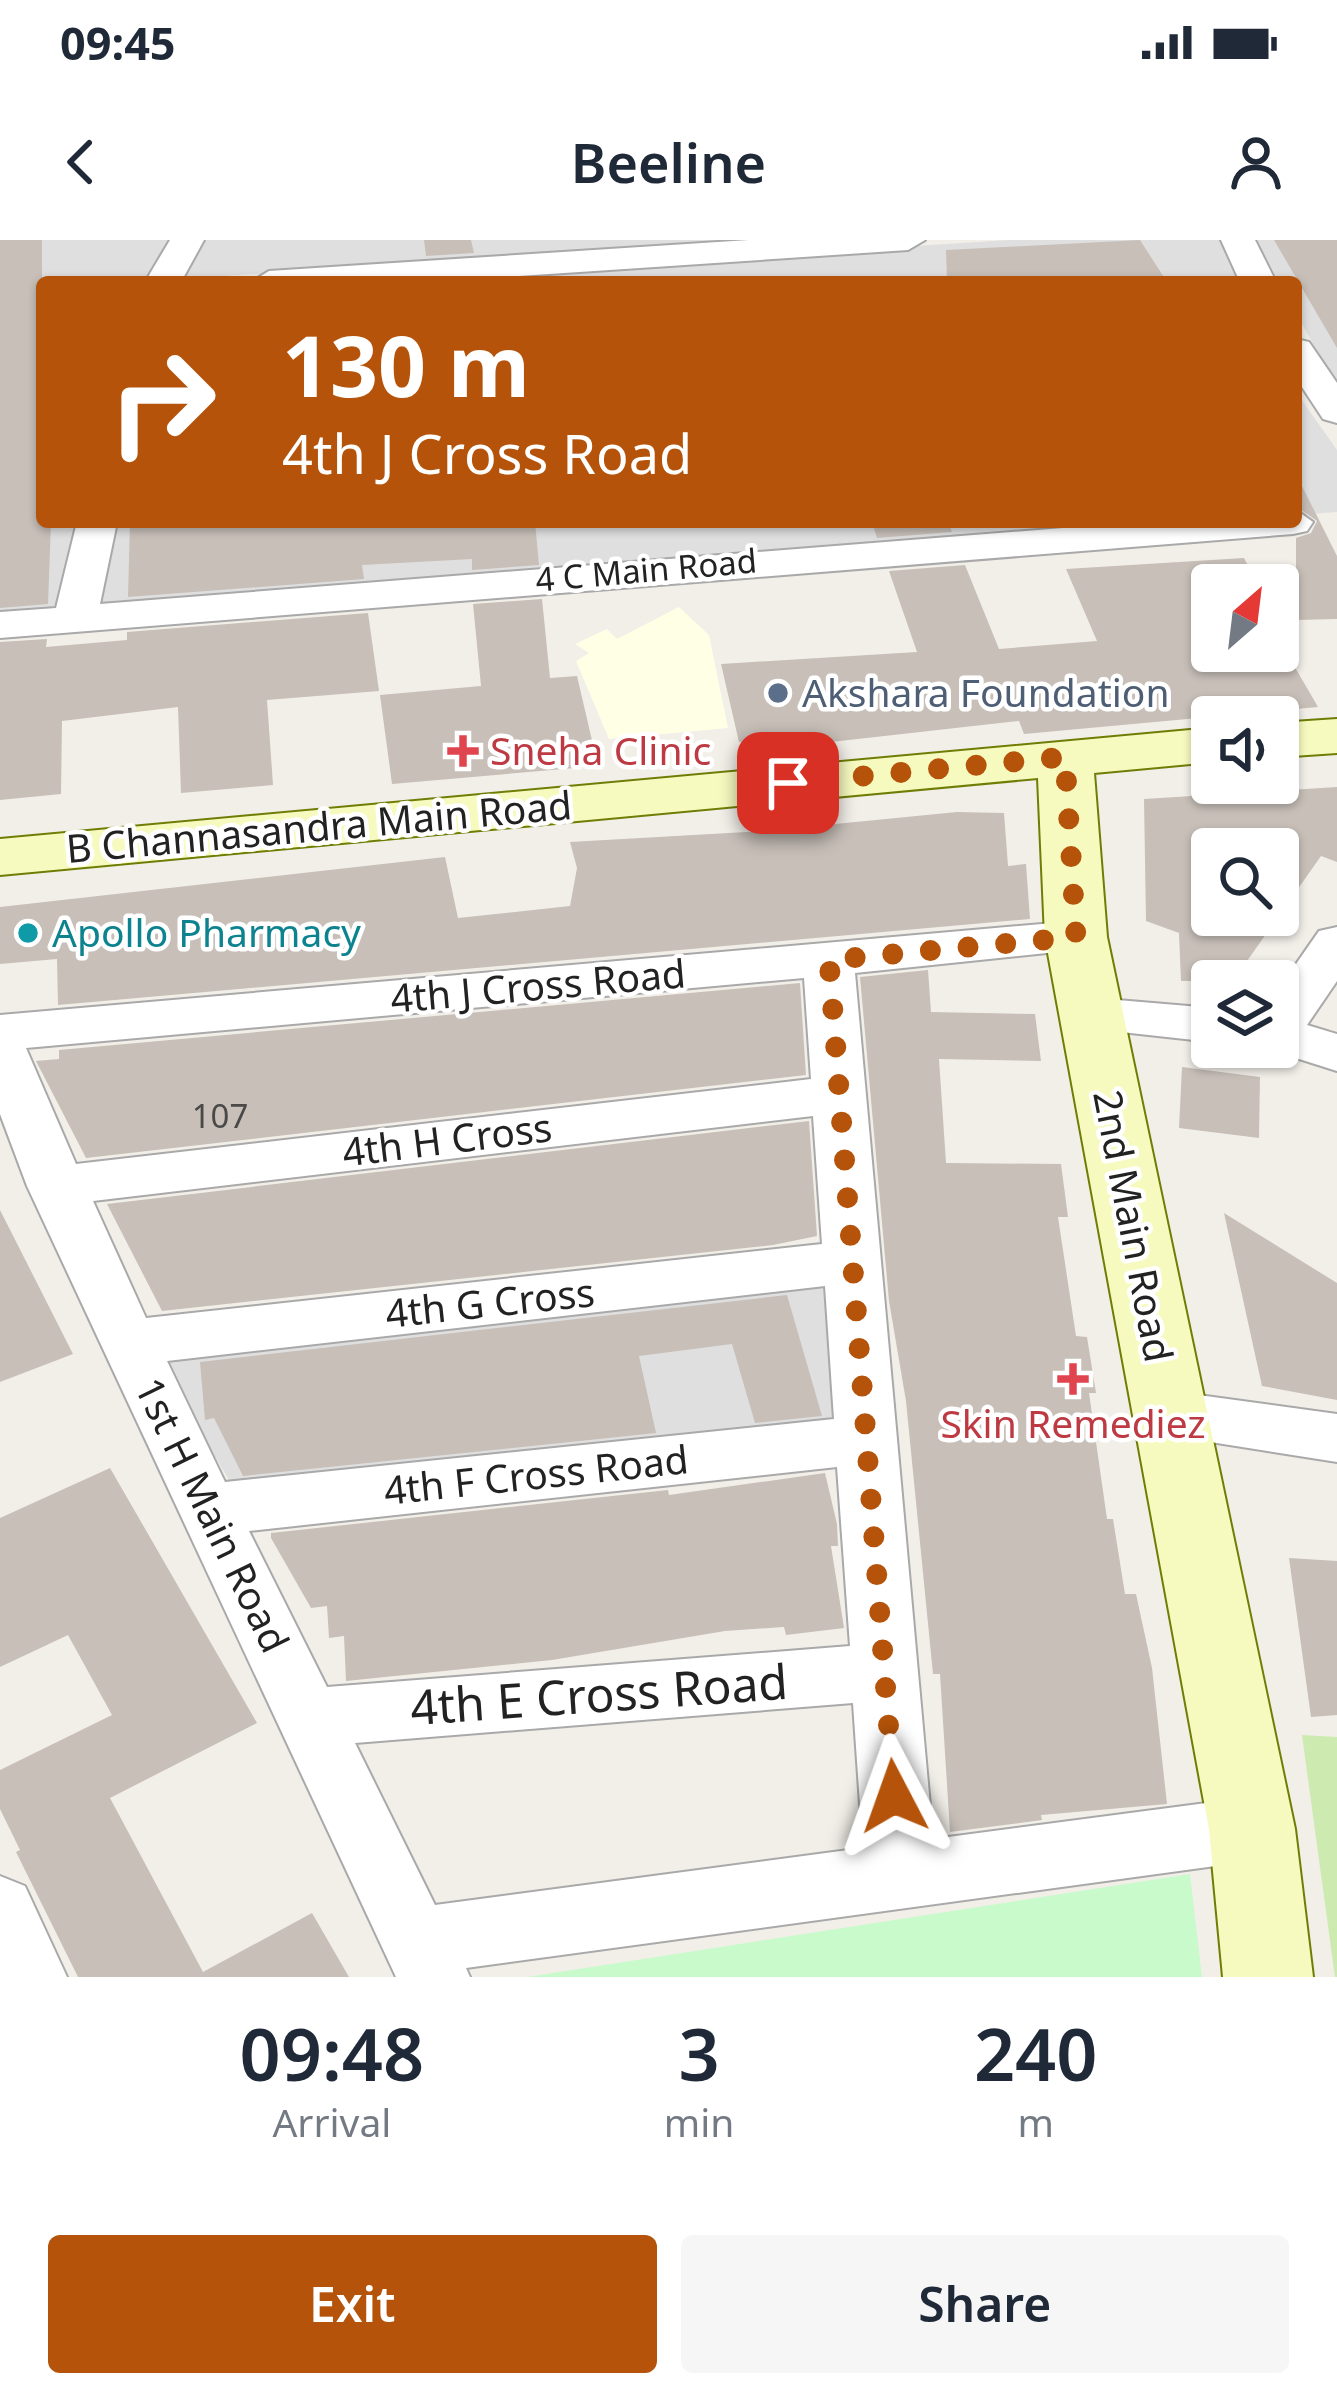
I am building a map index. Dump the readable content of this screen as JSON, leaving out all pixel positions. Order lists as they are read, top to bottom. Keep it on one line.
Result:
{"streets":{"main road":["B Channasandra Main Road","2nd Main Road"],"street":["4 C Main Road","4th J Cross Road","4th H Cross","4th G Cross","4th F Cross Road","1st H Main Road","4th E Cross Road"]},"crossings":[["B Channasandra Main Road","2nd Main Road"],["4th J Cross Road","2nd Main Road"],["4th H Cross","1st H Main Road"],["4th G Cross","1st H Main Road"],["4th F Cross Road","1st H Main Road"],["1st H Main Road","4th E Cross Road"]],"places":{"other":["Akshara Foundation","Apollo Pharmacy"],"health":["Sneha Clinic","Skin Remediez"]},"house_numbers":["107"],"north":"top right","page":{"status":"09:45","header":"Beeline","turn":["130 m","4th J Cross Road"],"eta":["09:48","Arrival","3","min","240","m"],"buttons":["Exit","Share"]}}
